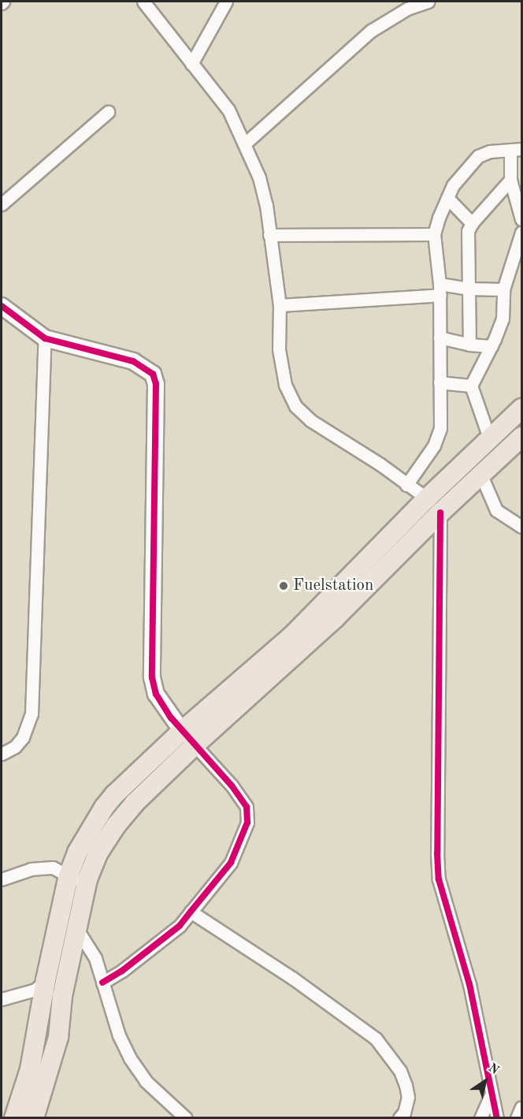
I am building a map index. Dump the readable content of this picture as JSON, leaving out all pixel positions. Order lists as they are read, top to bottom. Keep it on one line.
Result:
{"places":["Fuelstation"],"north":"top right"}
